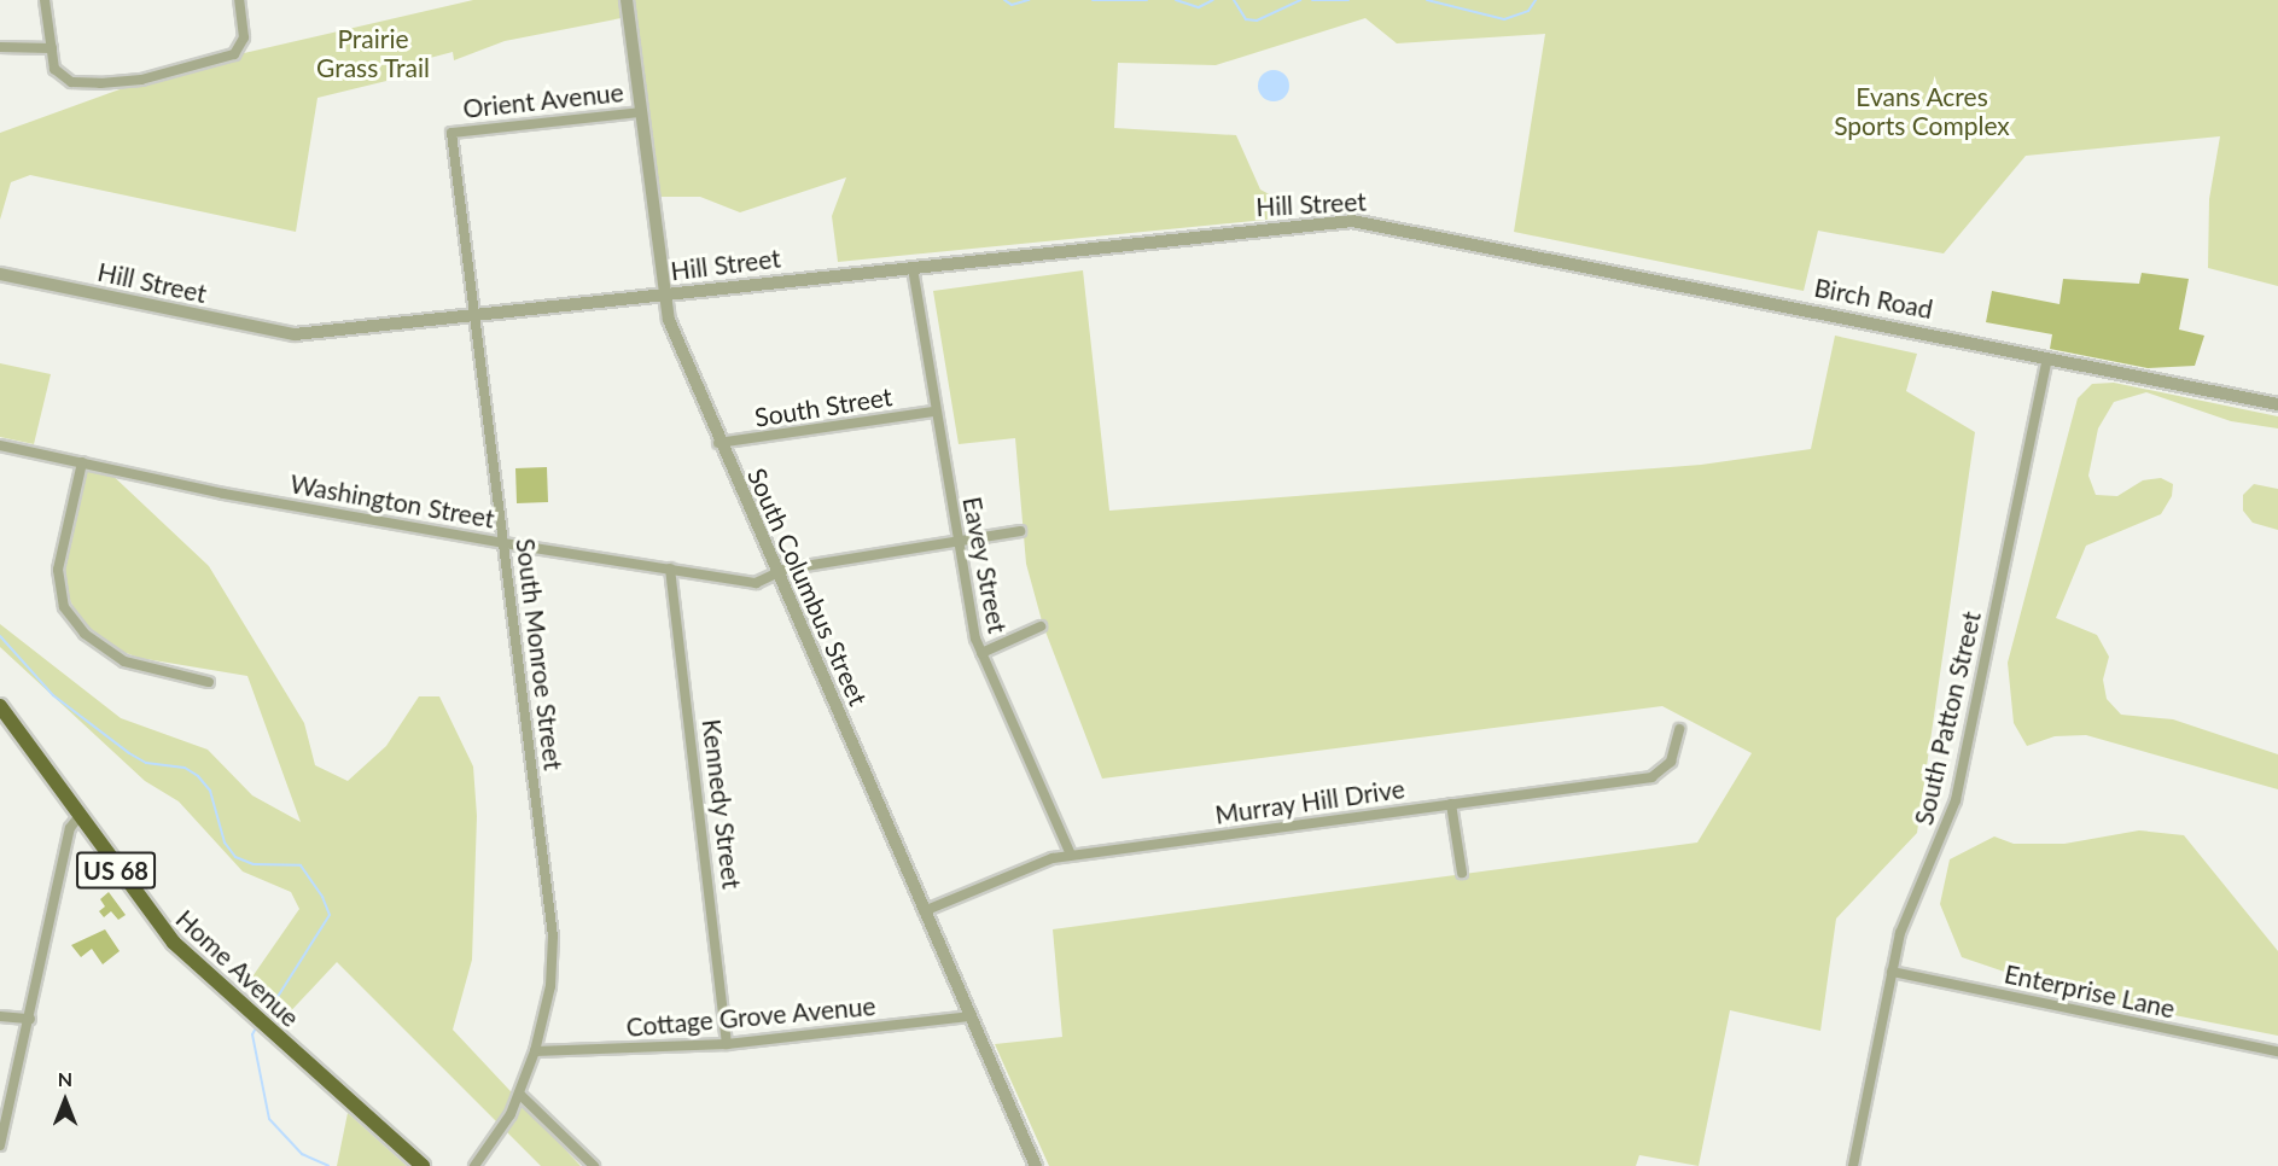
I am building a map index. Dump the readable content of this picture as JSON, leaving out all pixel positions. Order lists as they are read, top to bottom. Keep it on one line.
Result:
{"streets":{"main road":["US 68","Home Avenue"],"street":["Orient Avenue","Hill Street","Birch Road","South Street","Washington Street","Eavey Street","South Columbus Street","South Monroe Street","South Patton Street","Murray Hill Drive","Kennedy Street","Enterprise Lane","Cottage Grove Avenue"]},"crossings":[["Orient Avenue","South Columbus Street"],["Orient Avenue","South Monroe Street"],["Hill Street","Birch Road"],["Hill Street","Eavey Street"],["Hill Street","South Columbus Street"],["Hill Street","South Monroe Street"],["Birch Road","South Patton Street"],["South Street","Eavey Street"],["South Street","South Columbus Street"],["Washington Street","Eavey Street"],["Washington Street","South Columbus Street"],["Washington Street","South Monroe Street"],["Washington Street","Kennedy Street"],["Eavey Street","Murray Hill Drive"],["South Columbus Street","Murray Hill Drive"],["South Columbus Street","Cottage Grove Avenue"],["South Monroe Street","Cottage Grove Avenue"],["South Patton Street","Enterprise Lane"],["Kennedy Street","Cottage Grove Avenue"]],"parks":["Prairie Grass Trail","Evans Acres Sports Complex"],"north":"top"}
